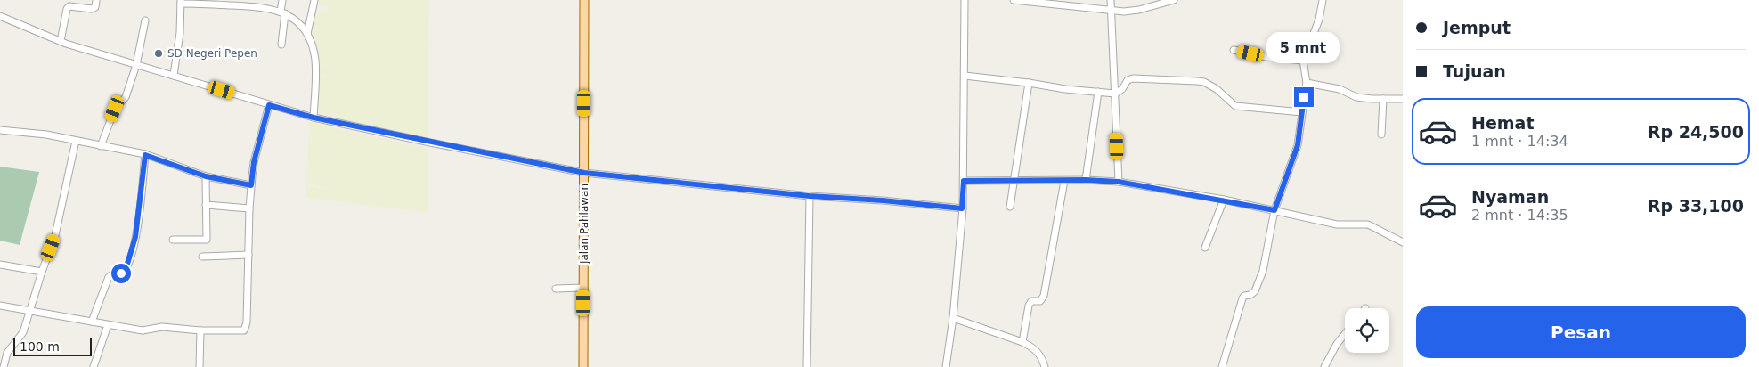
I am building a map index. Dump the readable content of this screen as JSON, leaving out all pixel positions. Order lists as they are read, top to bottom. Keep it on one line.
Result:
{"streets":{"main road":["Jalan Pahlawan"]},"places":["SD Negeri Pepen"],"scale_bar":"100 m","page":{"banner":["Jemput","Tujuan"],"bubble":"5 mnt","list":[{"name":"Hemat","note":"1 mnt · 14:34","value":"Rp 24,500"},{"name":"Nyaman","note":"2 mnt · 14:35","value":"Rp 33,100"}],"buttons":"Pesan","scale":"100 m"}}
